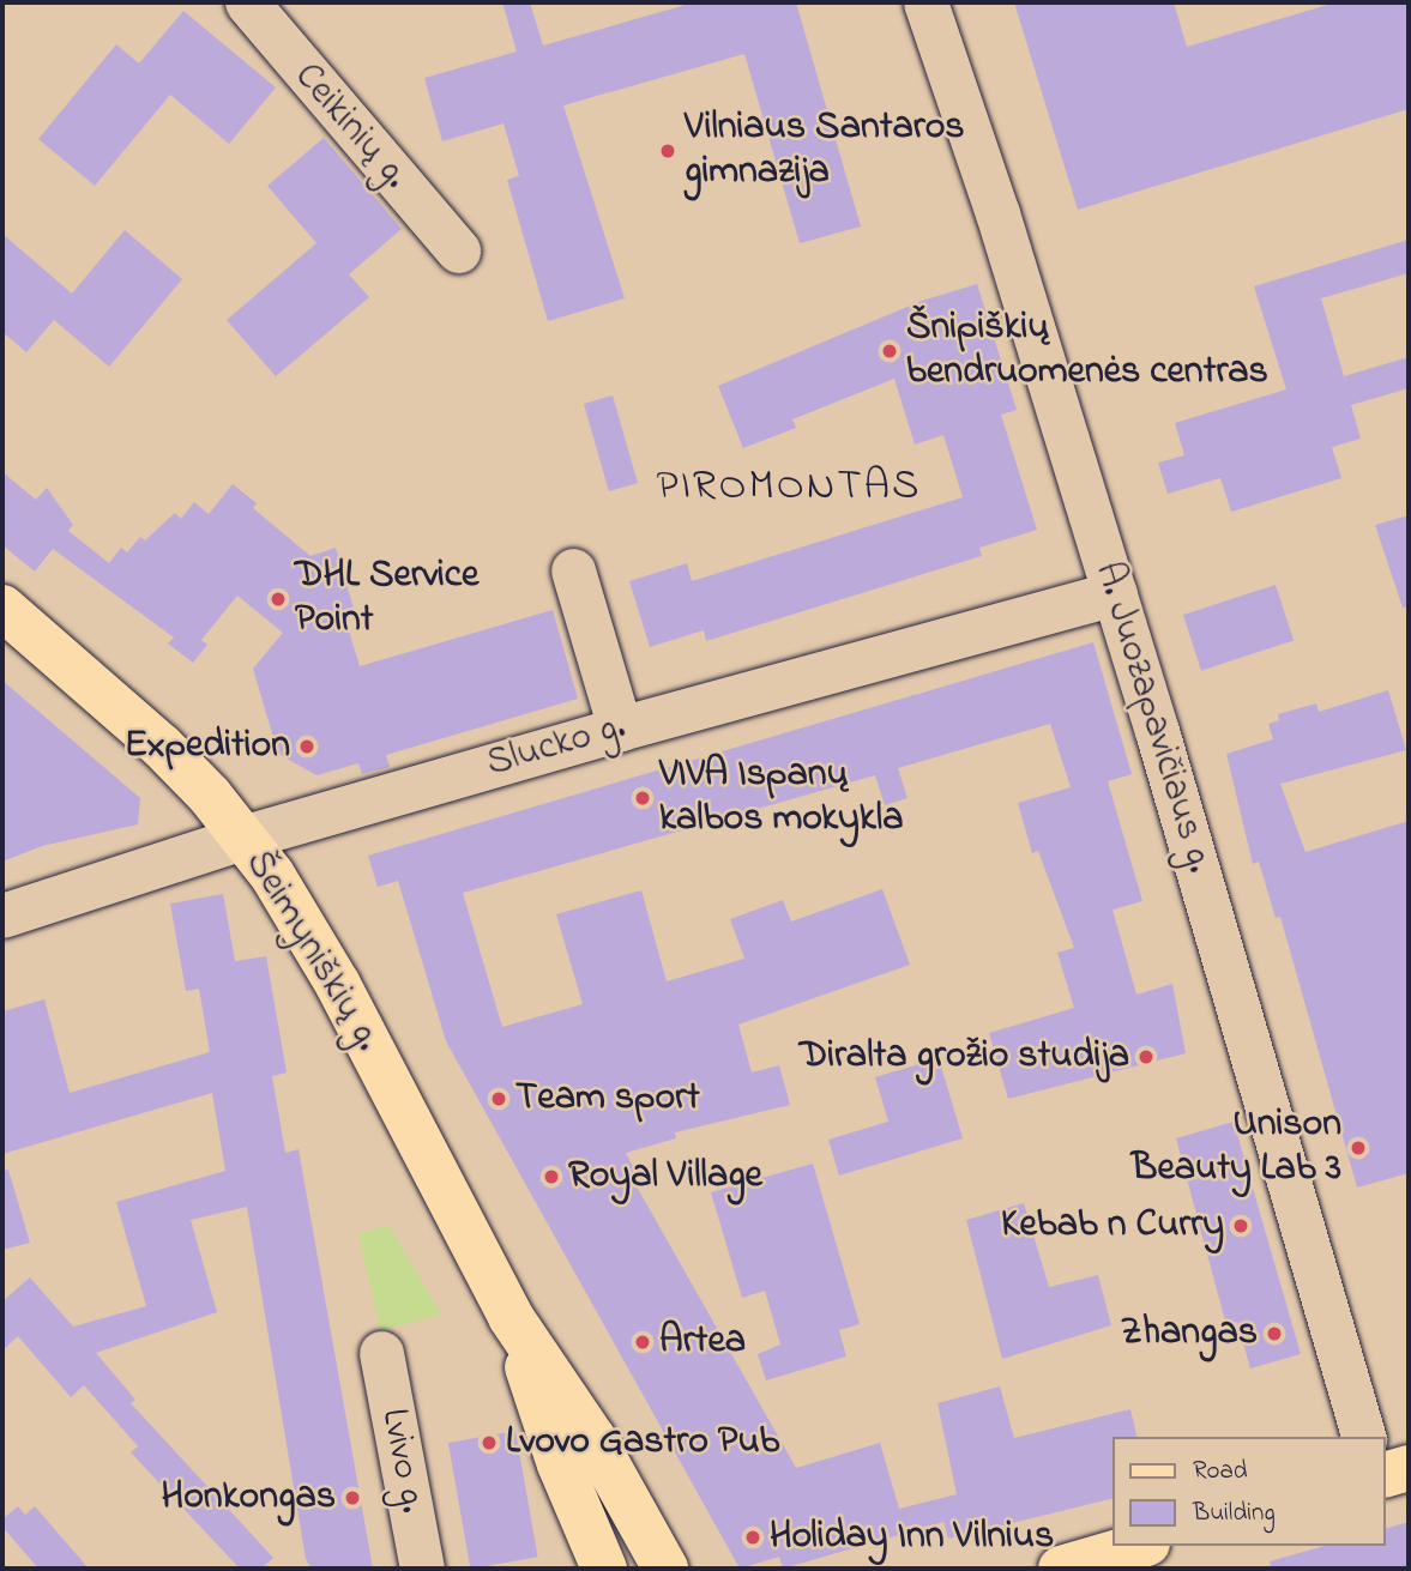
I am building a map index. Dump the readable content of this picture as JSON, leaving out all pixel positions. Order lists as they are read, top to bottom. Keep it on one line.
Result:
{"streets":{"main road":["Šeimyniškių g."],"street":["Ceikinių g.","A. Juozapavičiaus g.","Slucko g.","Lvivo g."]},"crossings":[["A. Juozapavičiaus g.","Slucko g."],["Slucko g.","Šeimyniškių g."]],"districts":["PIROMONTAS"],"places":["Vilniaus Santaros gimnazija","Šnipiškių bendruomenės centras","DHL Service Point","Expedition","VIVA Ispanų kalbos mokykla","Diralta grožio studija","Team sport","Unison Beauty Lab 3","Royal Village","Kebab n Curry","Zhangas","Artea","Lvovo Gastro Pub","Honkongas","Holiday Inn Vilnius"],"legend":["Road","Building"]}
